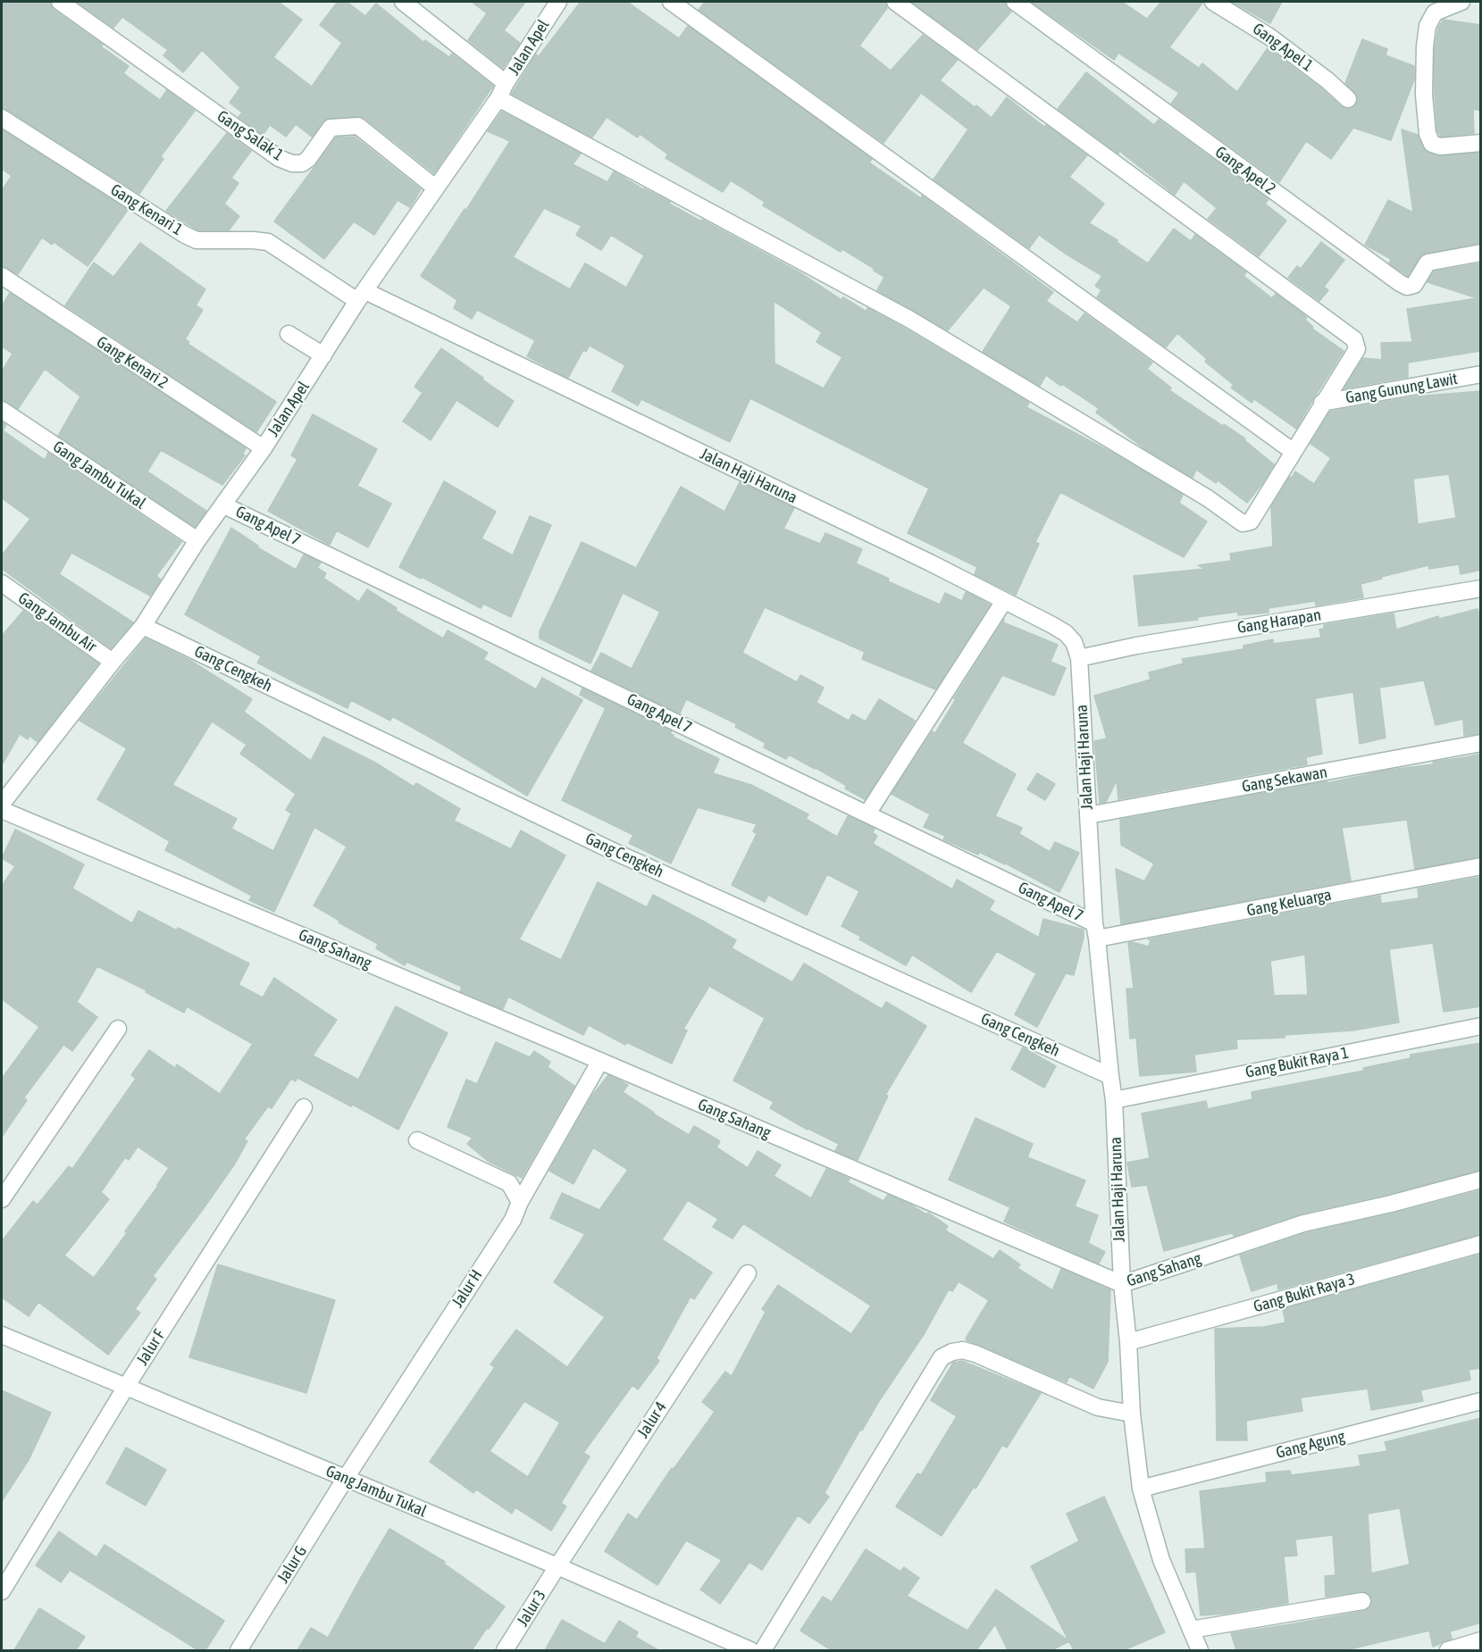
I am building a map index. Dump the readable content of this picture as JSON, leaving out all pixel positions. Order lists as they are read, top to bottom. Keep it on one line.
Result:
{"streets":{"street":["Jalan Apel","Gang Apel 1","Gang Salak 1","Gang Apel 2","Gang Kenari 1","Gang Kenari 2","Gang Gunung Lawit","Gang Jambu Tukal","Jalan Haji Haruna","Gang Apel 7","Gang Harapan","Gang Jambu Air","Gang Cengkeh","Gang Sekawan","Gang Keluarga","Gang Sahang","Gang Bukit Raya 1","Jalur H","Gang Bukit Raya 3","Jalur F","Jalur 4","Gang Agung","Jalur G","Jalur 3"]},"crossings":[["Jalan Apel","Gang Salak 1"],["Jalan Apel","Gang Kenari 1"],["Jalan Apel","Gang Kenari 2"],["Jalan Apel","Gang Jambu Tukal"],["Jalan Apel","Jalan Haji Haruna"],["Jalan Apel","Gang Apel 7"],["Jalan Apel","Gang Jambu Air"],["Jalan Apel","Gang Cengkeh"],["Gang Kenari 1","Jalan Haji Haruna"],["Gang Jambu Tukal","Jalur H"],["Gang Jambu Tukal","Jalur F"],["Gang Jambu Tukal","Jalur 4"],["Gang Jambu Tukal","Jalur G"],["Gang Jambu Tukal","Jalur 3"],["Jalan Haji Haruna","Gang Apel 7"],["Jalan Haji Haruna","Gang Harapan"],["Jalan Haji Haruna","Gang Cengkeh"],["Jalan Haji Haruna","Gang Sekawan"],["Jalan Haji Haruna","Gang Keluarga"],["Jalan Haji Haruna","Gang Sahang"],["Jalan Haji Haruna","Gang Bukit Raya 1"],["Jalan Haji Haruna","Gang Bukit Raya 3"],["Jalan Haji Haruna","Gang Agung"],["Gang Apel 7","Gang Keluarga"],["Gang Sahang","Jalur H"],["Jalur H","Jalur G"],["Jalur 4","Jalur 3"]]}
